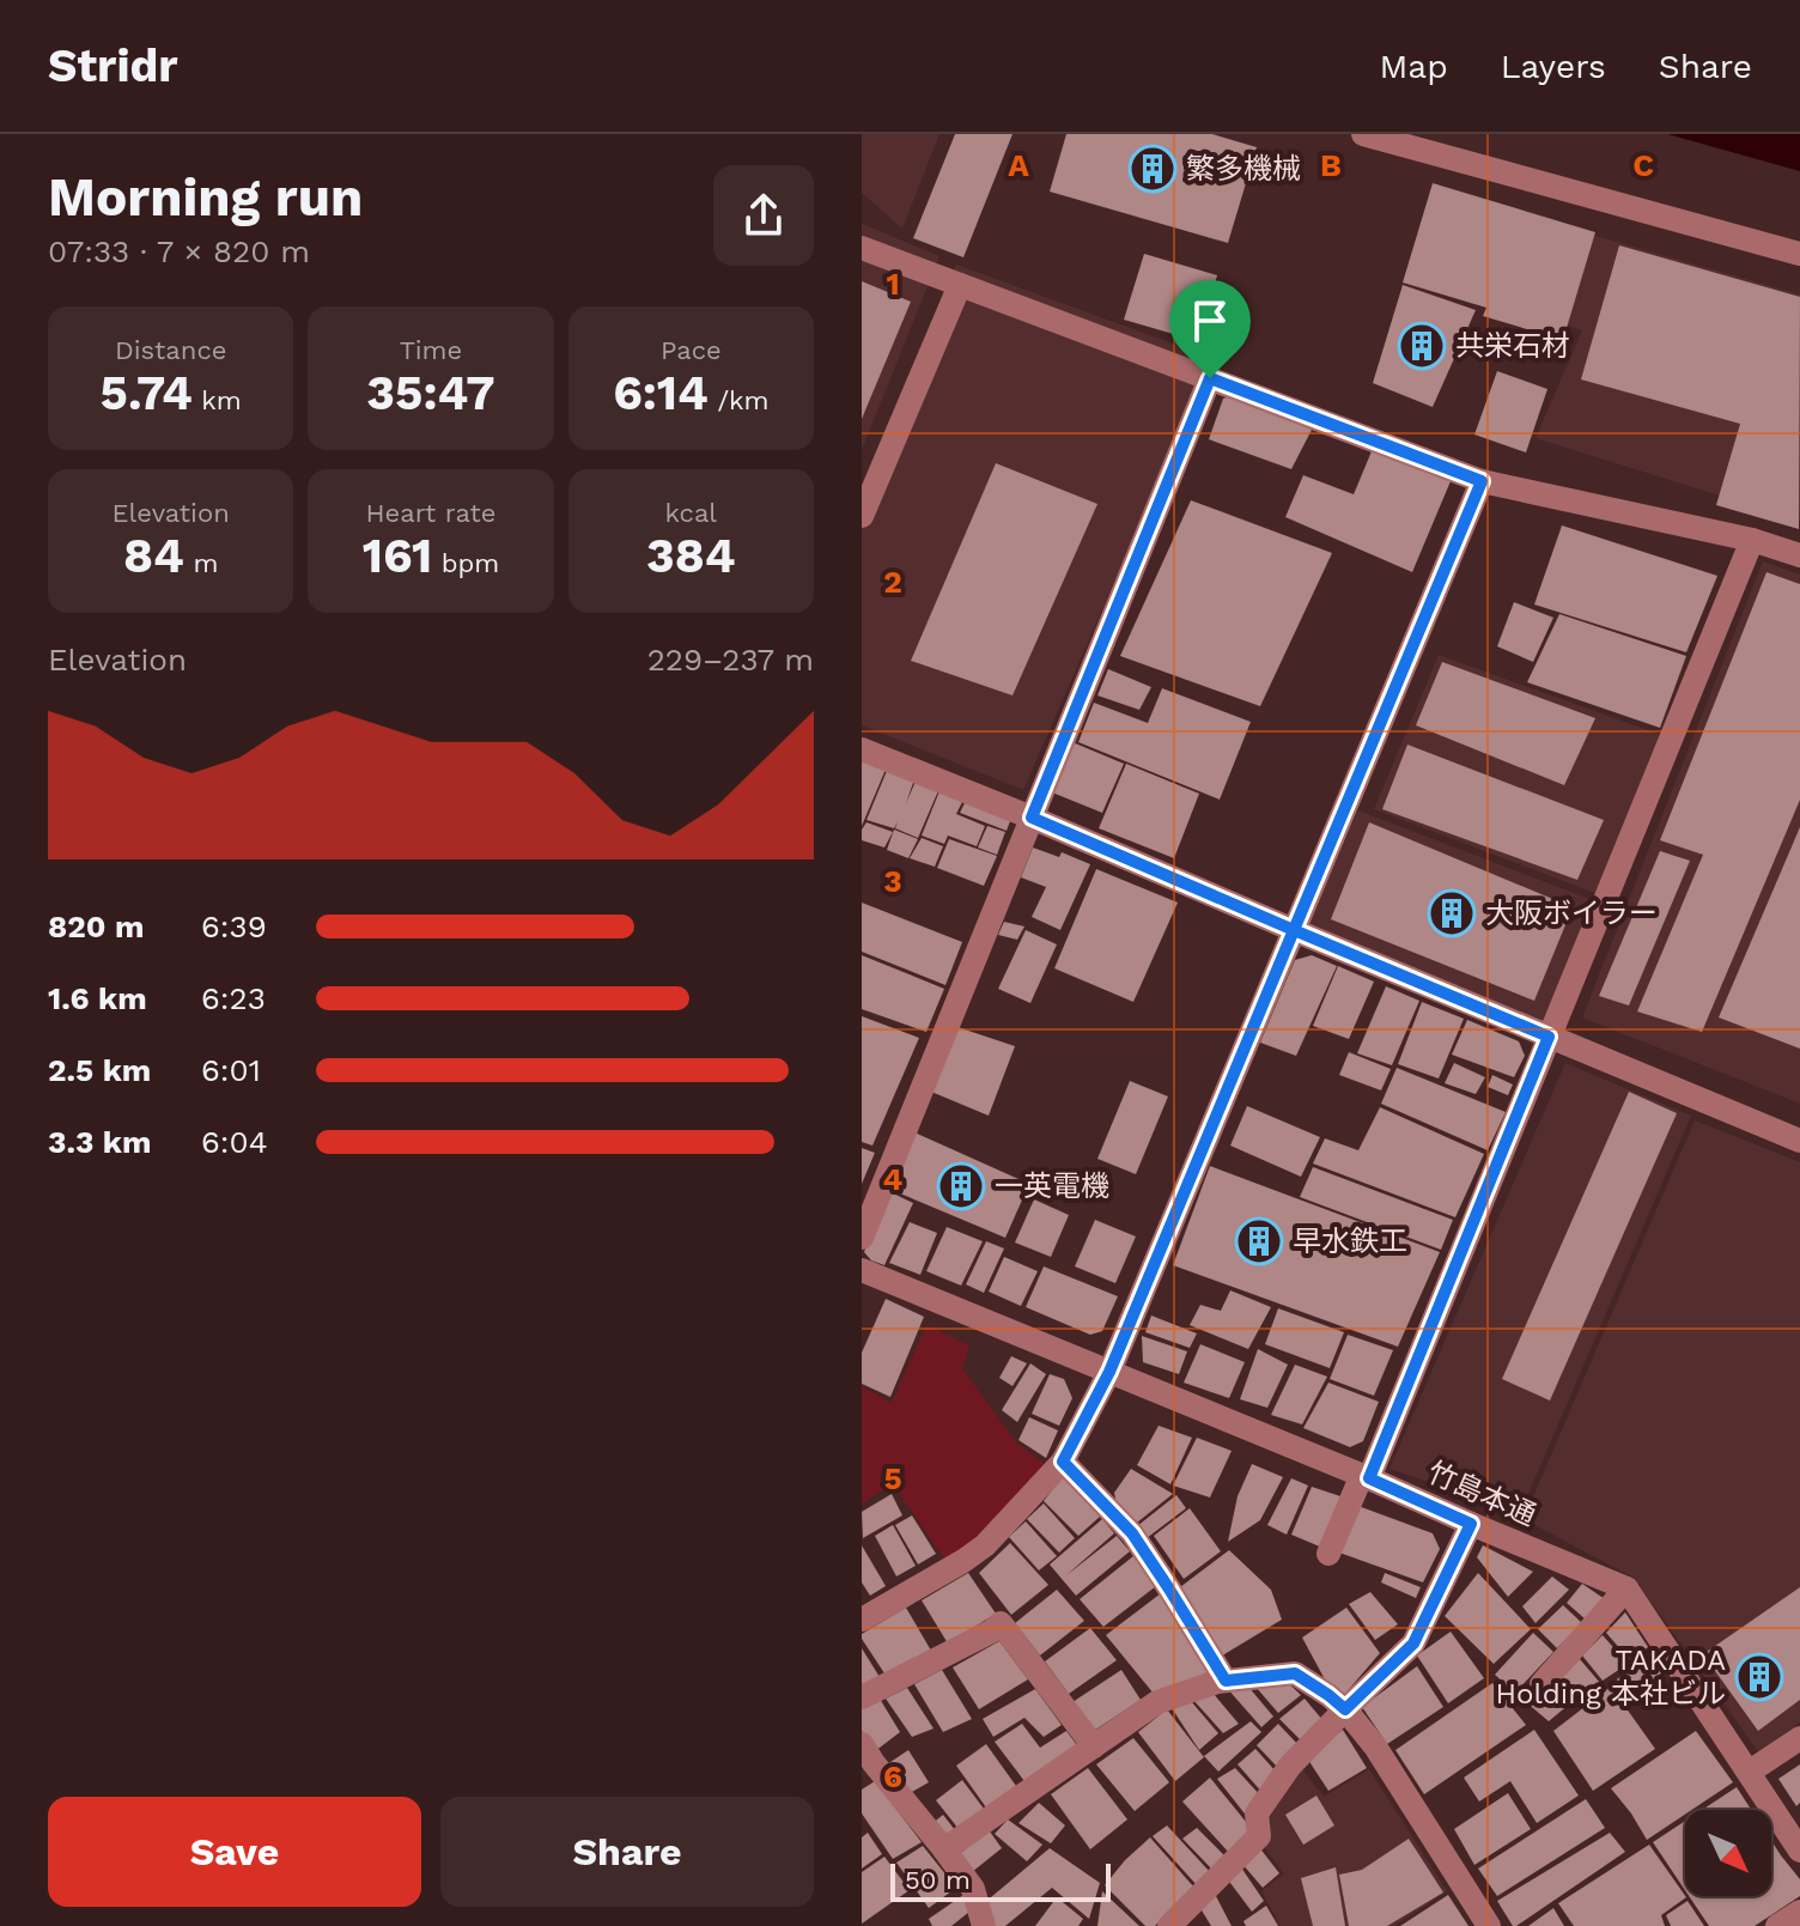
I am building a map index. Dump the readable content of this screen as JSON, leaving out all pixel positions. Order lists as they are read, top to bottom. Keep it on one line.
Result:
{"streets":{"street":["竹島本通"]},"places":{"building":["繁多機械","共栄石材","大阪ボイラー","一英電機","早水鉄工","TAKADA Holding 本社ビル"]},"scale_bar":"50 m","north":"bottom right","page":{"header":"Stridr","nav":["Map","Layers","Share"],"heading":["Morning run","07:33 · 7 × 820 m"],"stats":[["Distance","5.74 km"],["Time","35:47"],["Pace","6:14 /km"],["Elevation","84 m"],["Heart rate","161 bpm"],["kcal","384"]],"chart":["Elevation","229–237 m"],"list":[{"name":"820 m","note":"6:39"},{"name":"1.6 km","note":"6:23"},{"name":"2.5 km","note":"6:01"},{"name":"3.3 km","note":"6:04"}],"buttons":["Save","Share"],"scale":"50 m"},"grid":{"columns":["A","B","C"],"rows":["1","2","3","4","5","6"]}}
